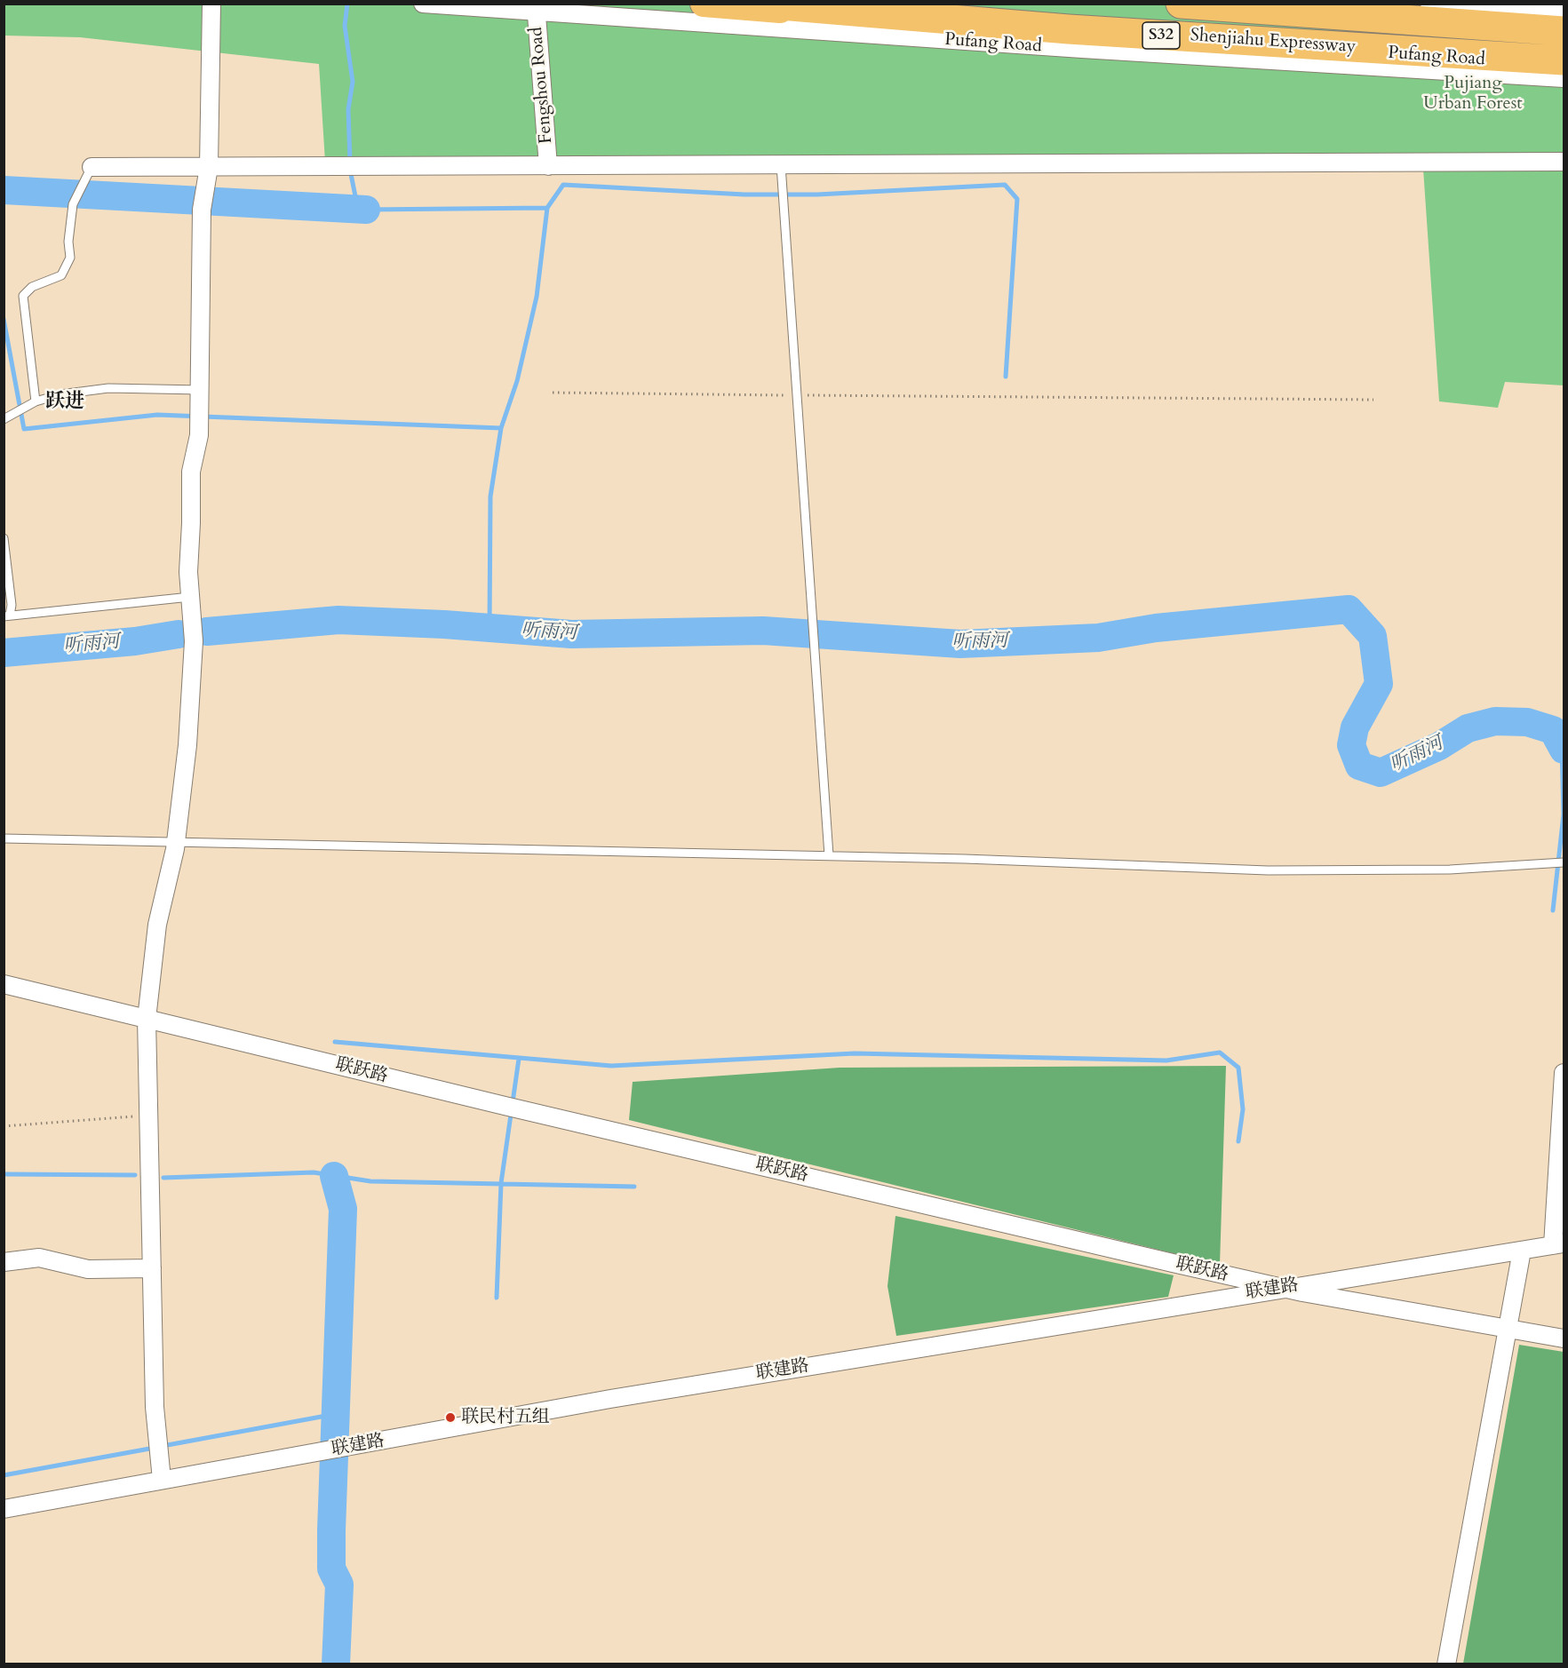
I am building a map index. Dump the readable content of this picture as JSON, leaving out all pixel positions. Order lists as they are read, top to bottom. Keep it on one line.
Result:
{"streets":{"highway":["S32","Shenjiahu Expressway"],"main road":["Pufang Road"],"street":["Fengshou Road","联跃路","联建路"]},"crossings":[["Pufang Road","Fengshou Road"],["联跃路","联建路"]],"districts":["跃进"],"water":["听雨河"],"parks":["Pujiang Urban Forest"],"places":["联民村五组"]}
